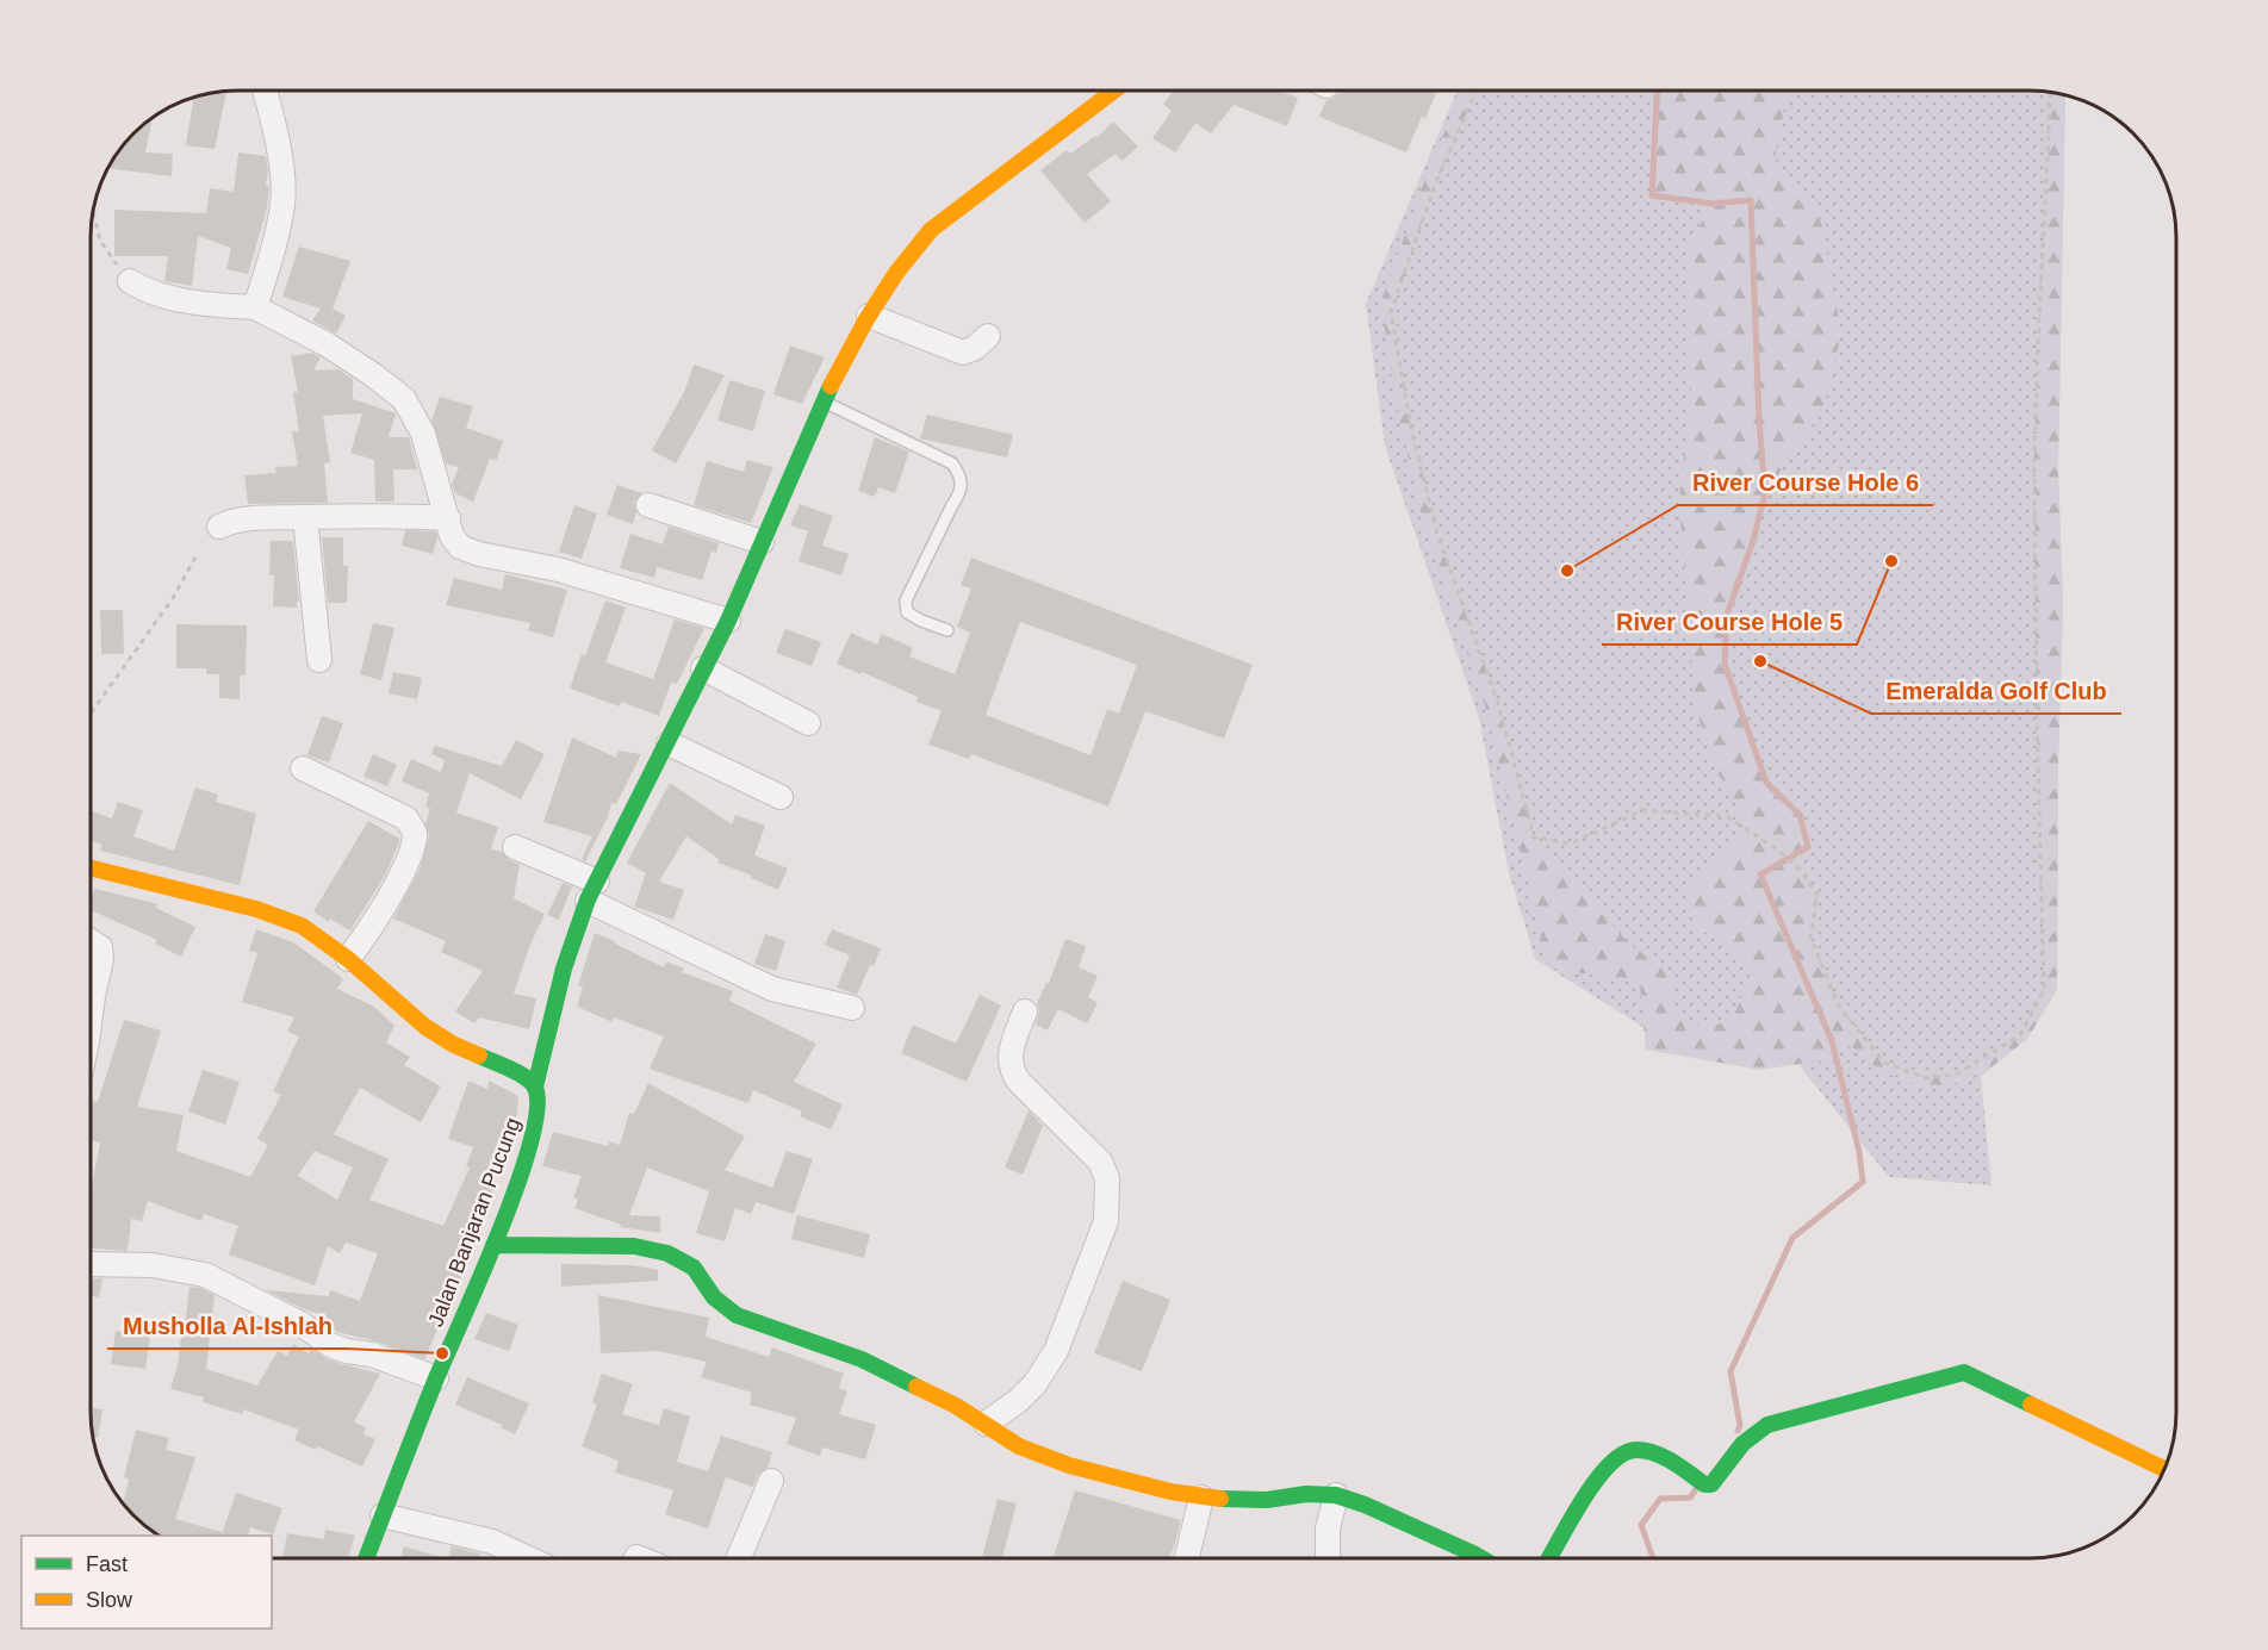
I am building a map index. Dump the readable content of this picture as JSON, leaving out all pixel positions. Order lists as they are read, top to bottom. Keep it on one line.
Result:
{"streets":{"street":["Jalan Banjaran Pucung"]},"places":["River Course Hole 5","River Course Hole 6","Emeralda Golf Club","Musholla Al-Ishlah"],"legend":["Fast","Slow"]}
